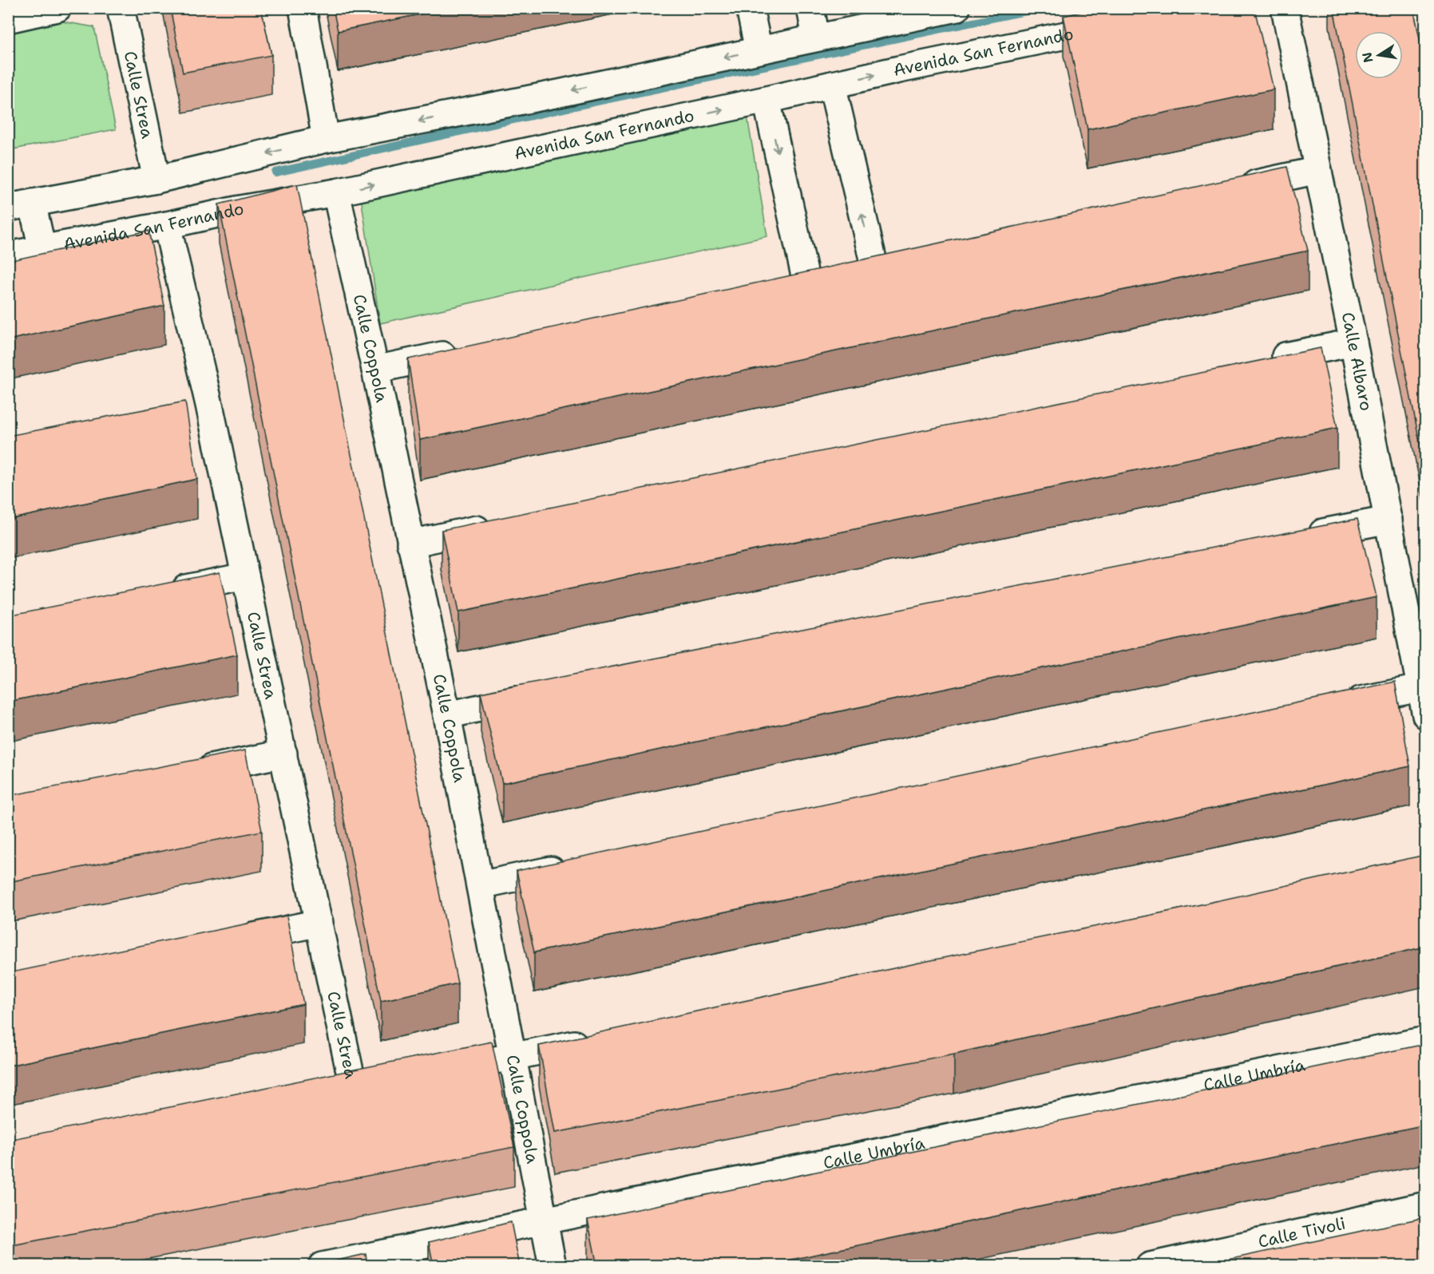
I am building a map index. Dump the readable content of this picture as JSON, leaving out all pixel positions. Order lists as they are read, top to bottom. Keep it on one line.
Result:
{"streets":{"street":["Avenida San Fernando","Calle Strea","Calle Coppola","Calle Albaro","Calle Umbría","Calle Tivoli"]},"crossings":[["Avenida San Fernando","Calle Strea"],["Avenida San Fernando","Calle Coppola"],["Calle Coppola","Calle Umbría"]],"north":"left"}
